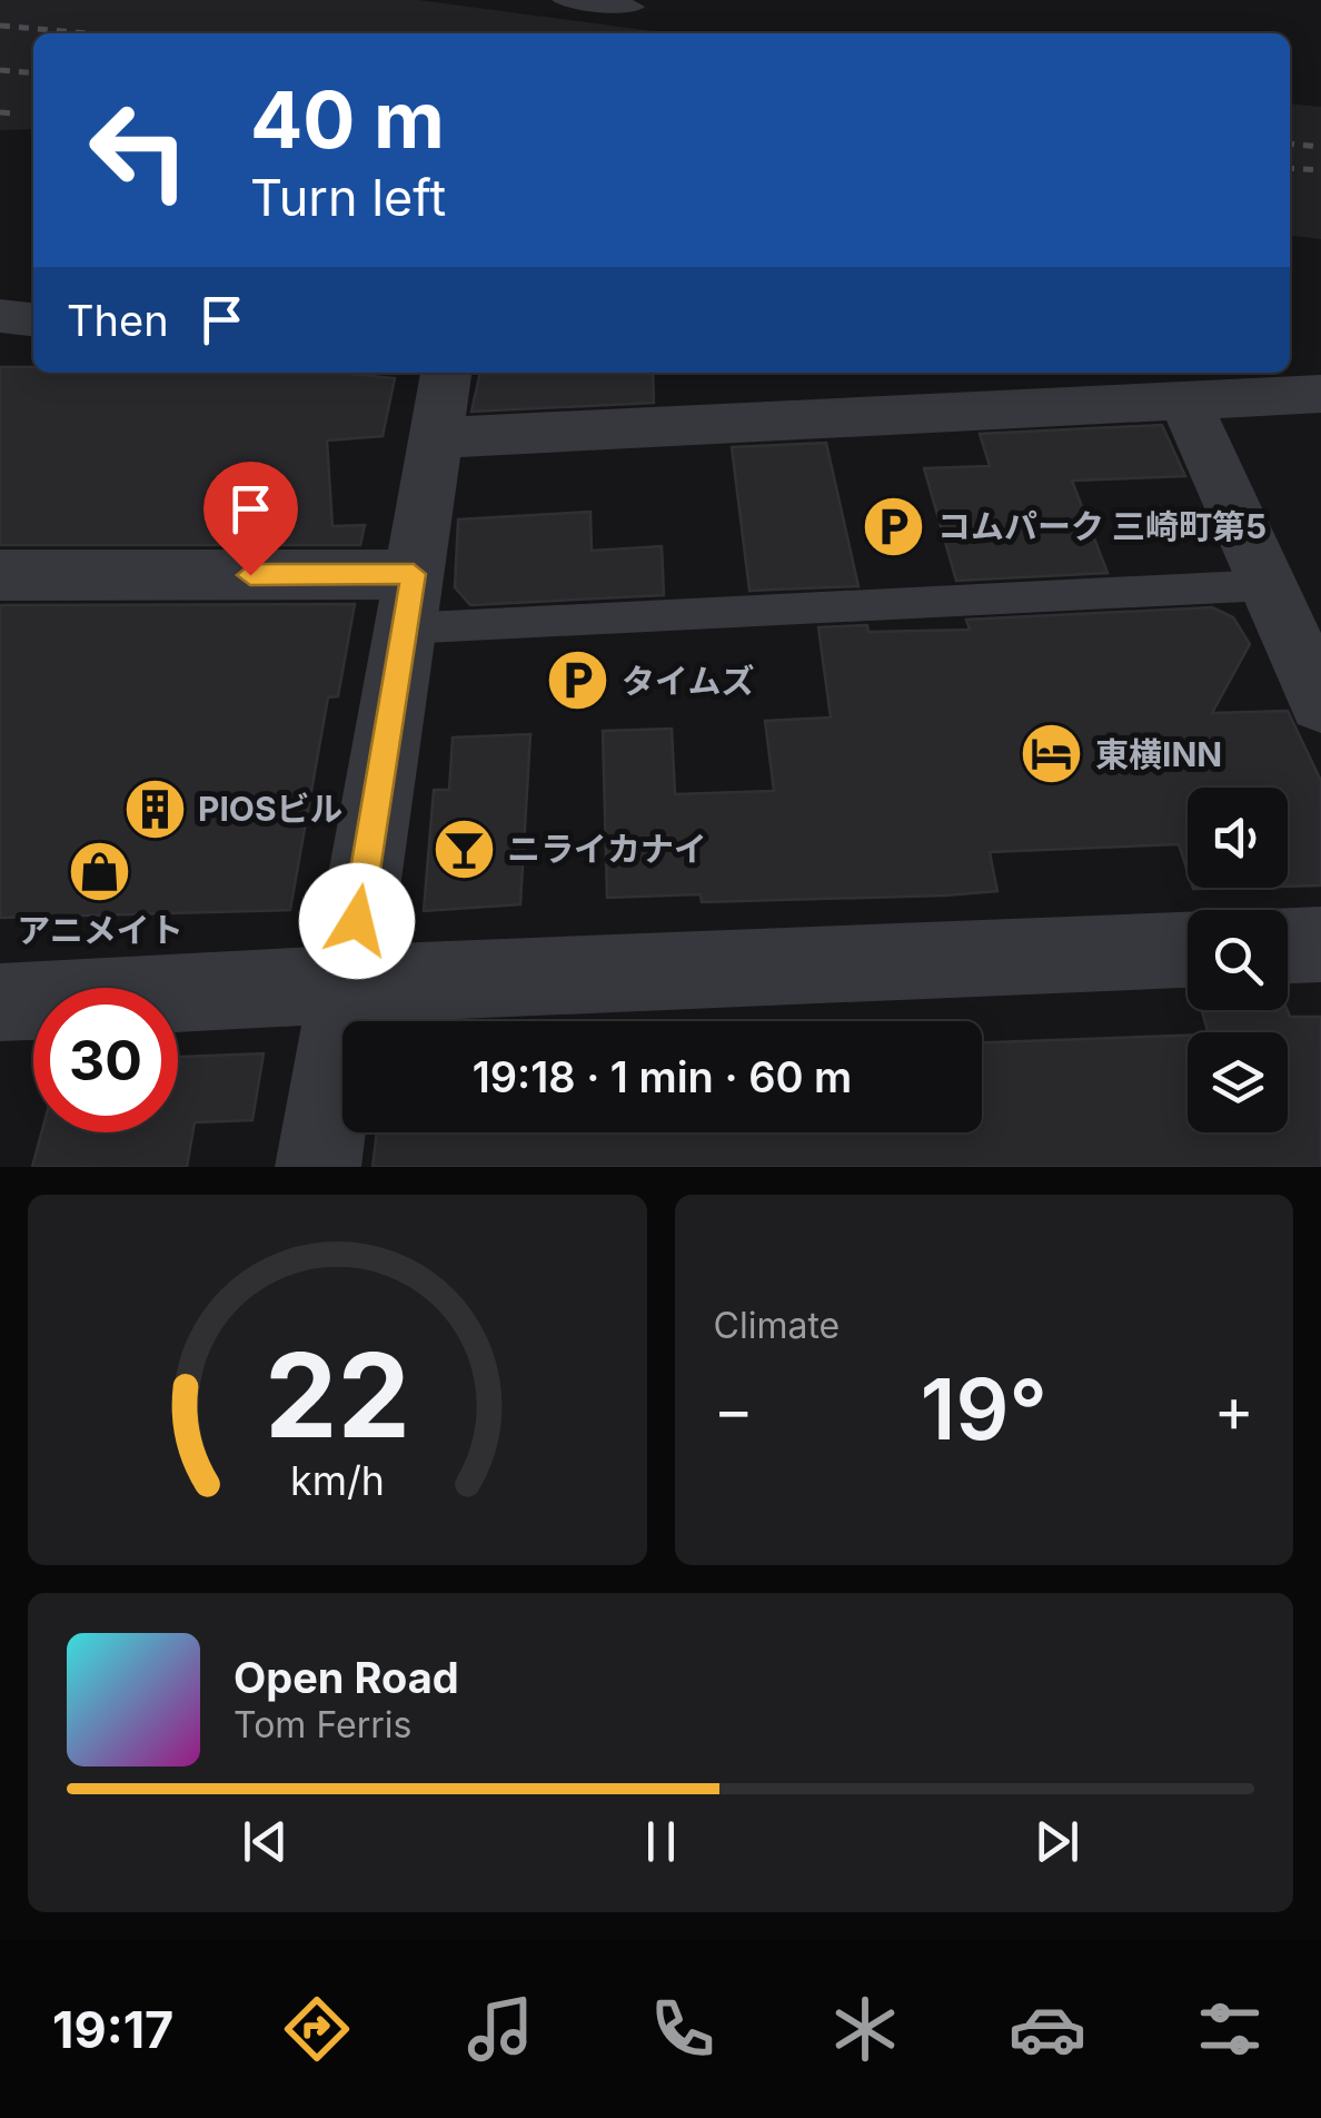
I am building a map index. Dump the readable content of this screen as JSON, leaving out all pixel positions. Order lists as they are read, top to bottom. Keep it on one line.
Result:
{"places":{"parking":["コムパーク 三崎町第5","タイムズ"],"hotel":["東横INN"],"building":["PIOSビル"],"bar":["ニライカナイ"],"shop":["アニメイト"]},"page":{"turn":["40 m","Turn left"],"then":"Then","limit":"30","trip":"19:18 · 1 min · 60 m","tile":"Climate","heat":["−","19°","+"],"song":["Open Road","Tom Ferris"],"tabs":"19:17","gauge":["22","km/h"]}}
